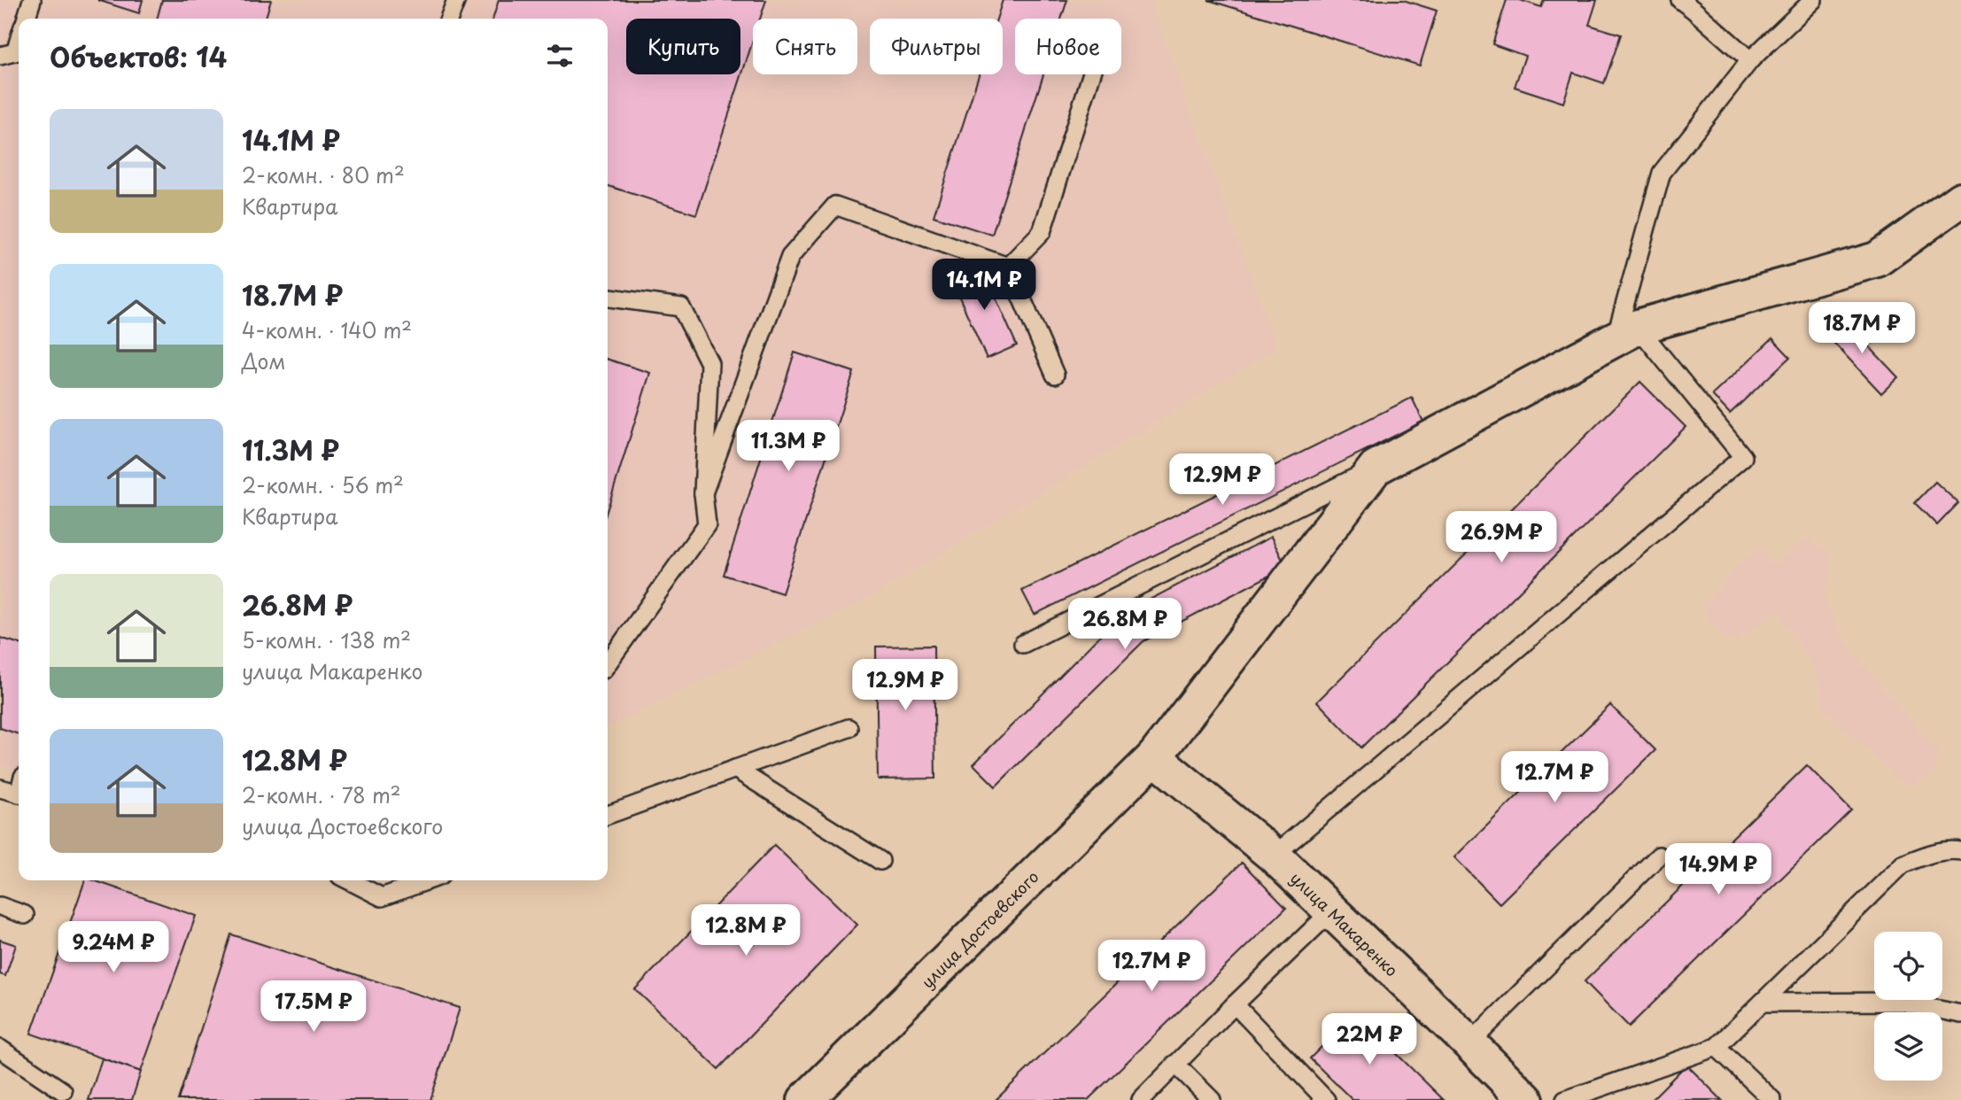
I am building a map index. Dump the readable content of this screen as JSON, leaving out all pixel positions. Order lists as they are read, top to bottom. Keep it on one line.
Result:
{"streets":{"street":["улица Макаренко","улица Достоевского"]},"crossings":[["улица Макаренко","улица Достоевского"]],"page":{"chip":["Купить","Снять","Фильтры","Новое"],"heading":"Объектов: 14","list":[{"name":"14.1M ₽","note":"2-комн. · 80 m² · Квартира"},{"name":"18.7M ₽","note":"4-комн. · 140 m² · Дом"},{"name":"11.3M ₽","note":"2-комн. · 56 m² · Квартира"},{"name":"26.8M ₽","note":"5-комн. · 138 m² · улица Макаренко"},{"name":"12.8M ₽","note":"2-комн. · 78 m² · улица Достоевского"}],"price":["14.1M ₽","18.7M ₽","11.3M ₽","12.9M ₽","26.9M ₽","26.8M ₽","12.9M ₽","12.7M ₽","14.9M ₽","12.8M ₽","9.24M ₽","12.7M ₽","17.5M ₽","22M ₽"]}}
